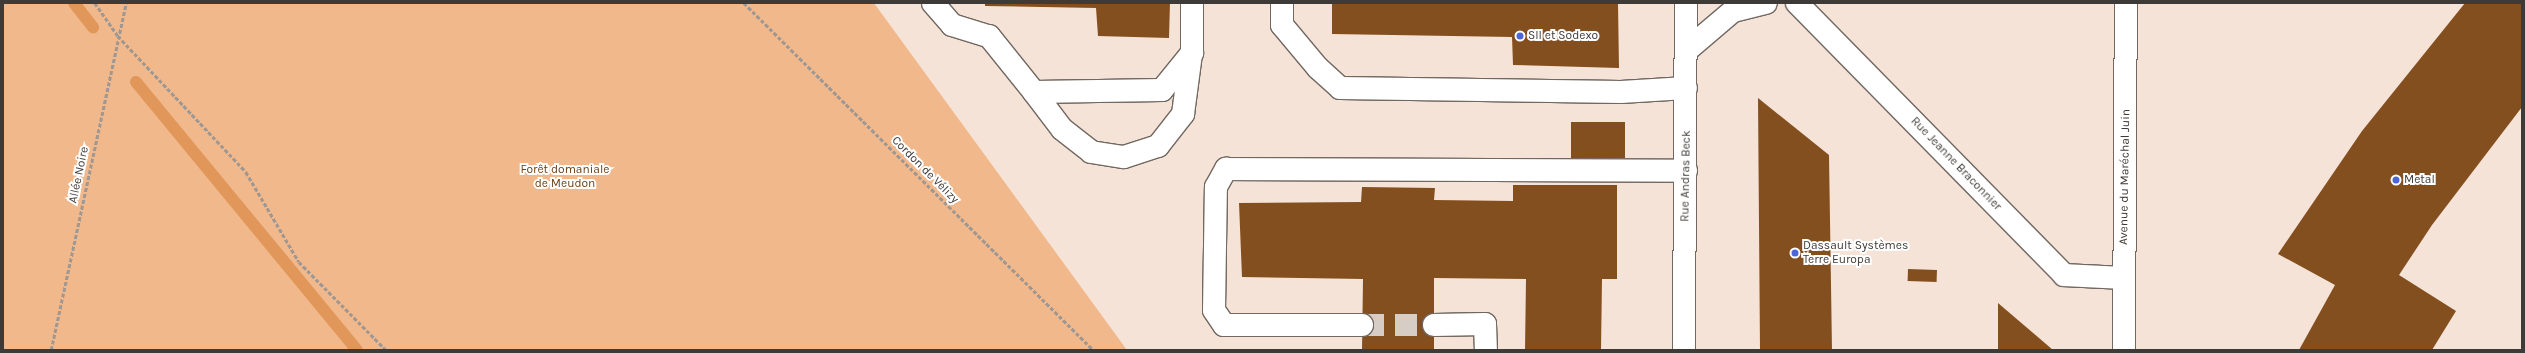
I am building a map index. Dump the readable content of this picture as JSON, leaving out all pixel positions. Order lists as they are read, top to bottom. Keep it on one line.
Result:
{"streets":{"street":["Rue Jeanne Braconnier","Rue Andras Beck","Avenue du Maréchal Juin"],"path":["Cordon de Vélizy","Allée Noire"]},"crossings":[["Rue Jeanne Braconnier","Avenue du Maréchal Juin"]],"parks":["Forêt domaniale de Meudon"],"places":["SII et Sodexo","Metal","Dassault Systèmes Terre Europa"]}
